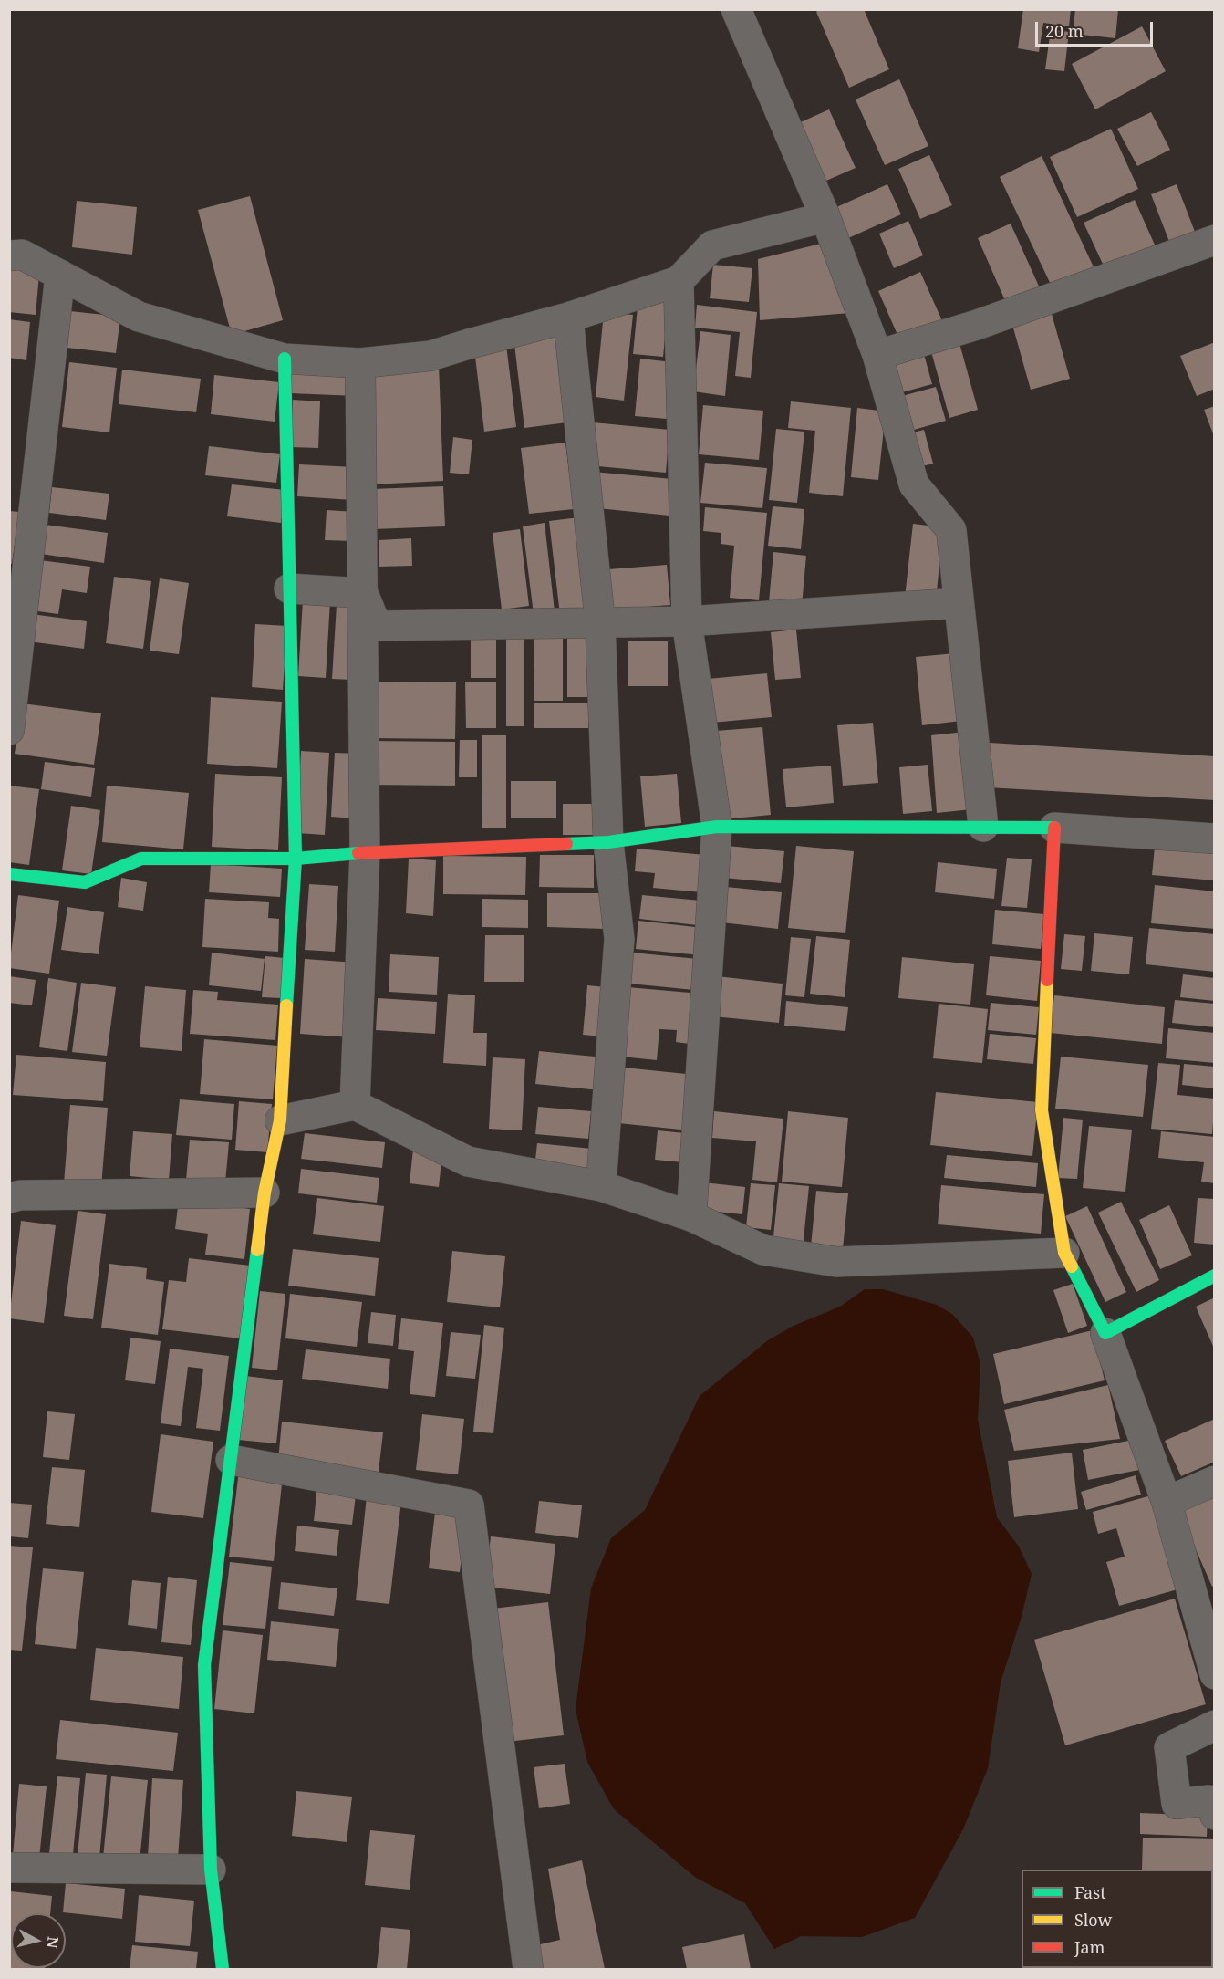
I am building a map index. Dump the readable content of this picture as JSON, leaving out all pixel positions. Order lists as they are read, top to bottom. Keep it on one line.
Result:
{"legend":["Fast","Slow","Jam"],"scale_bar":"20 m","north":"right"}
